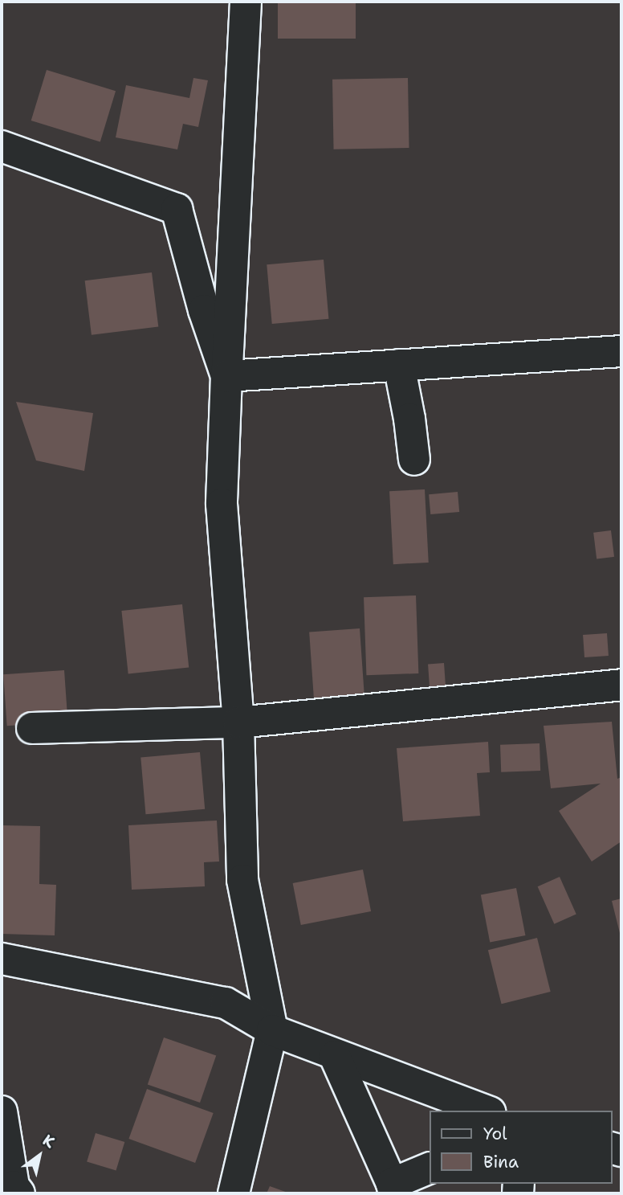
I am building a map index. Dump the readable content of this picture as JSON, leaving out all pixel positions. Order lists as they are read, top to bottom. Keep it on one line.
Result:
{"legend":["Yol","Bina"],"north":"top right"}
